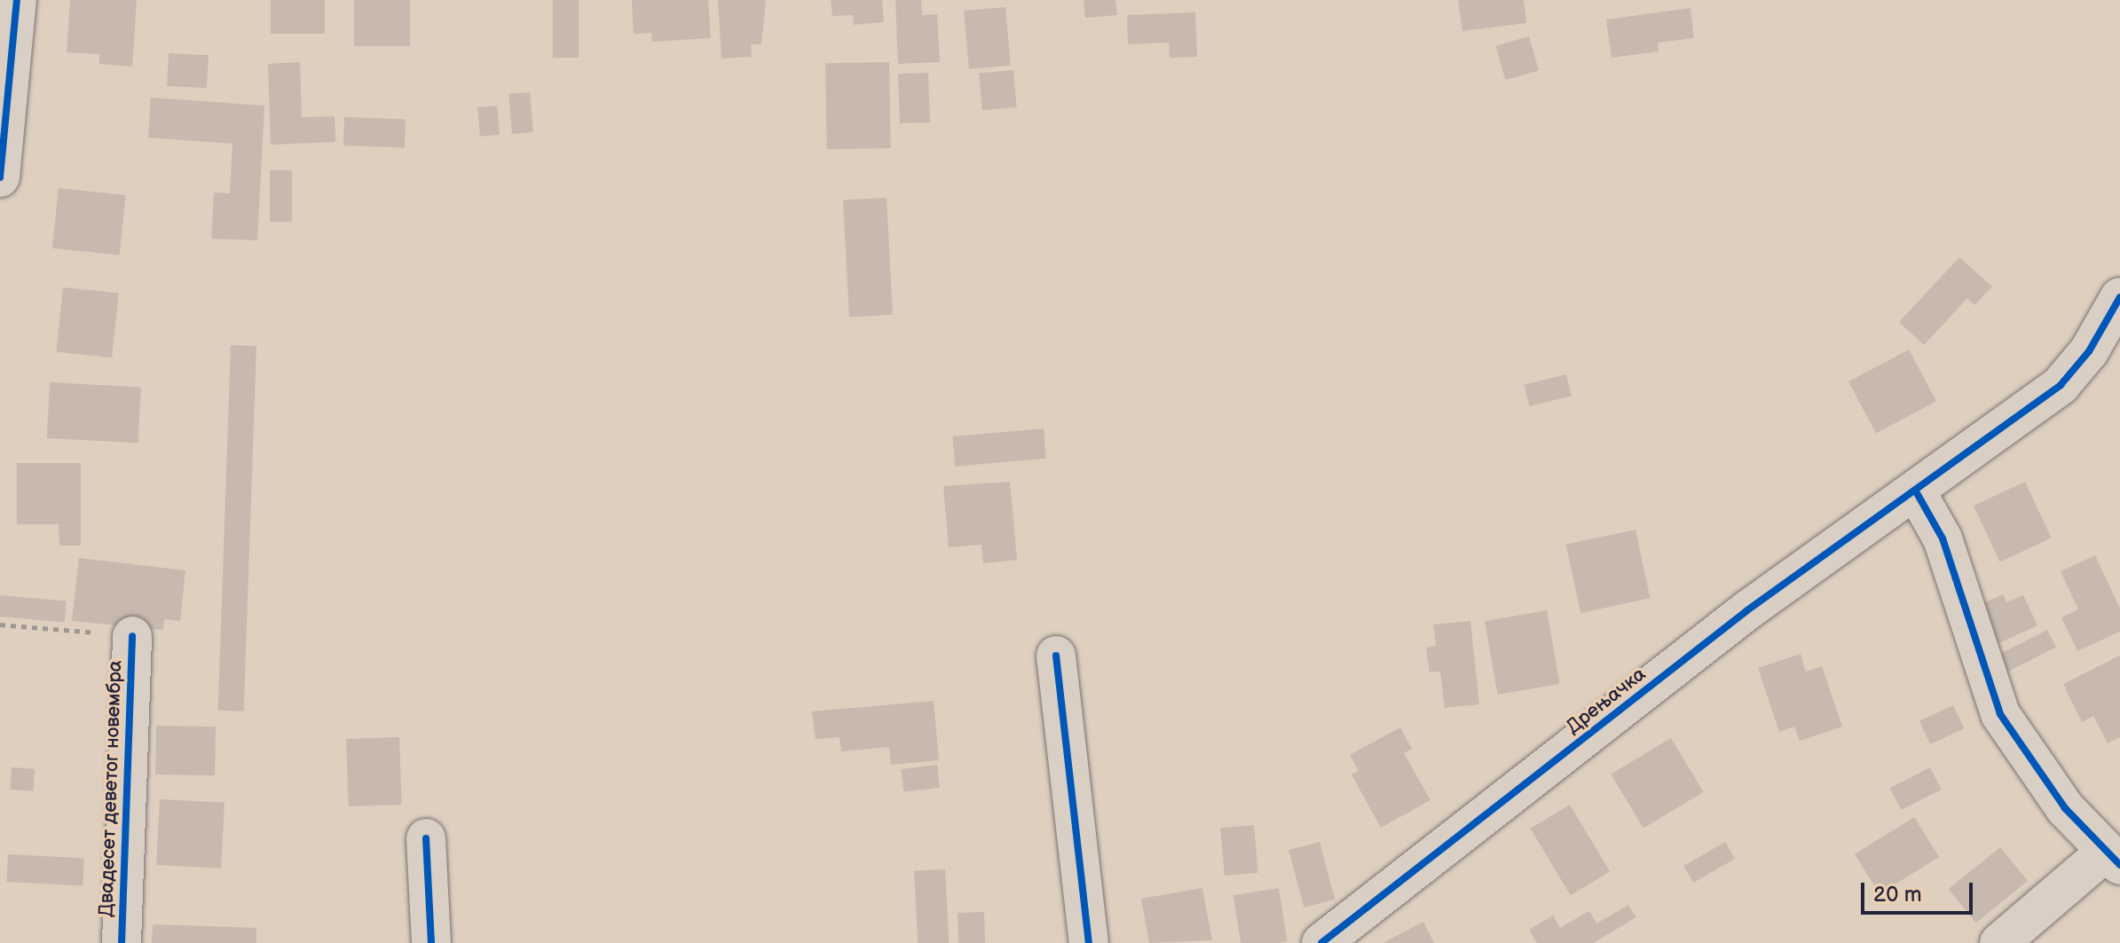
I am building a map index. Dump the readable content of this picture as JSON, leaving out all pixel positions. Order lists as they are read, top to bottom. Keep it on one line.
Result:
{"streets":{"street":["Дрењачка","Двадесет деветог новембра"]},"scale_bar":"20 m"}
